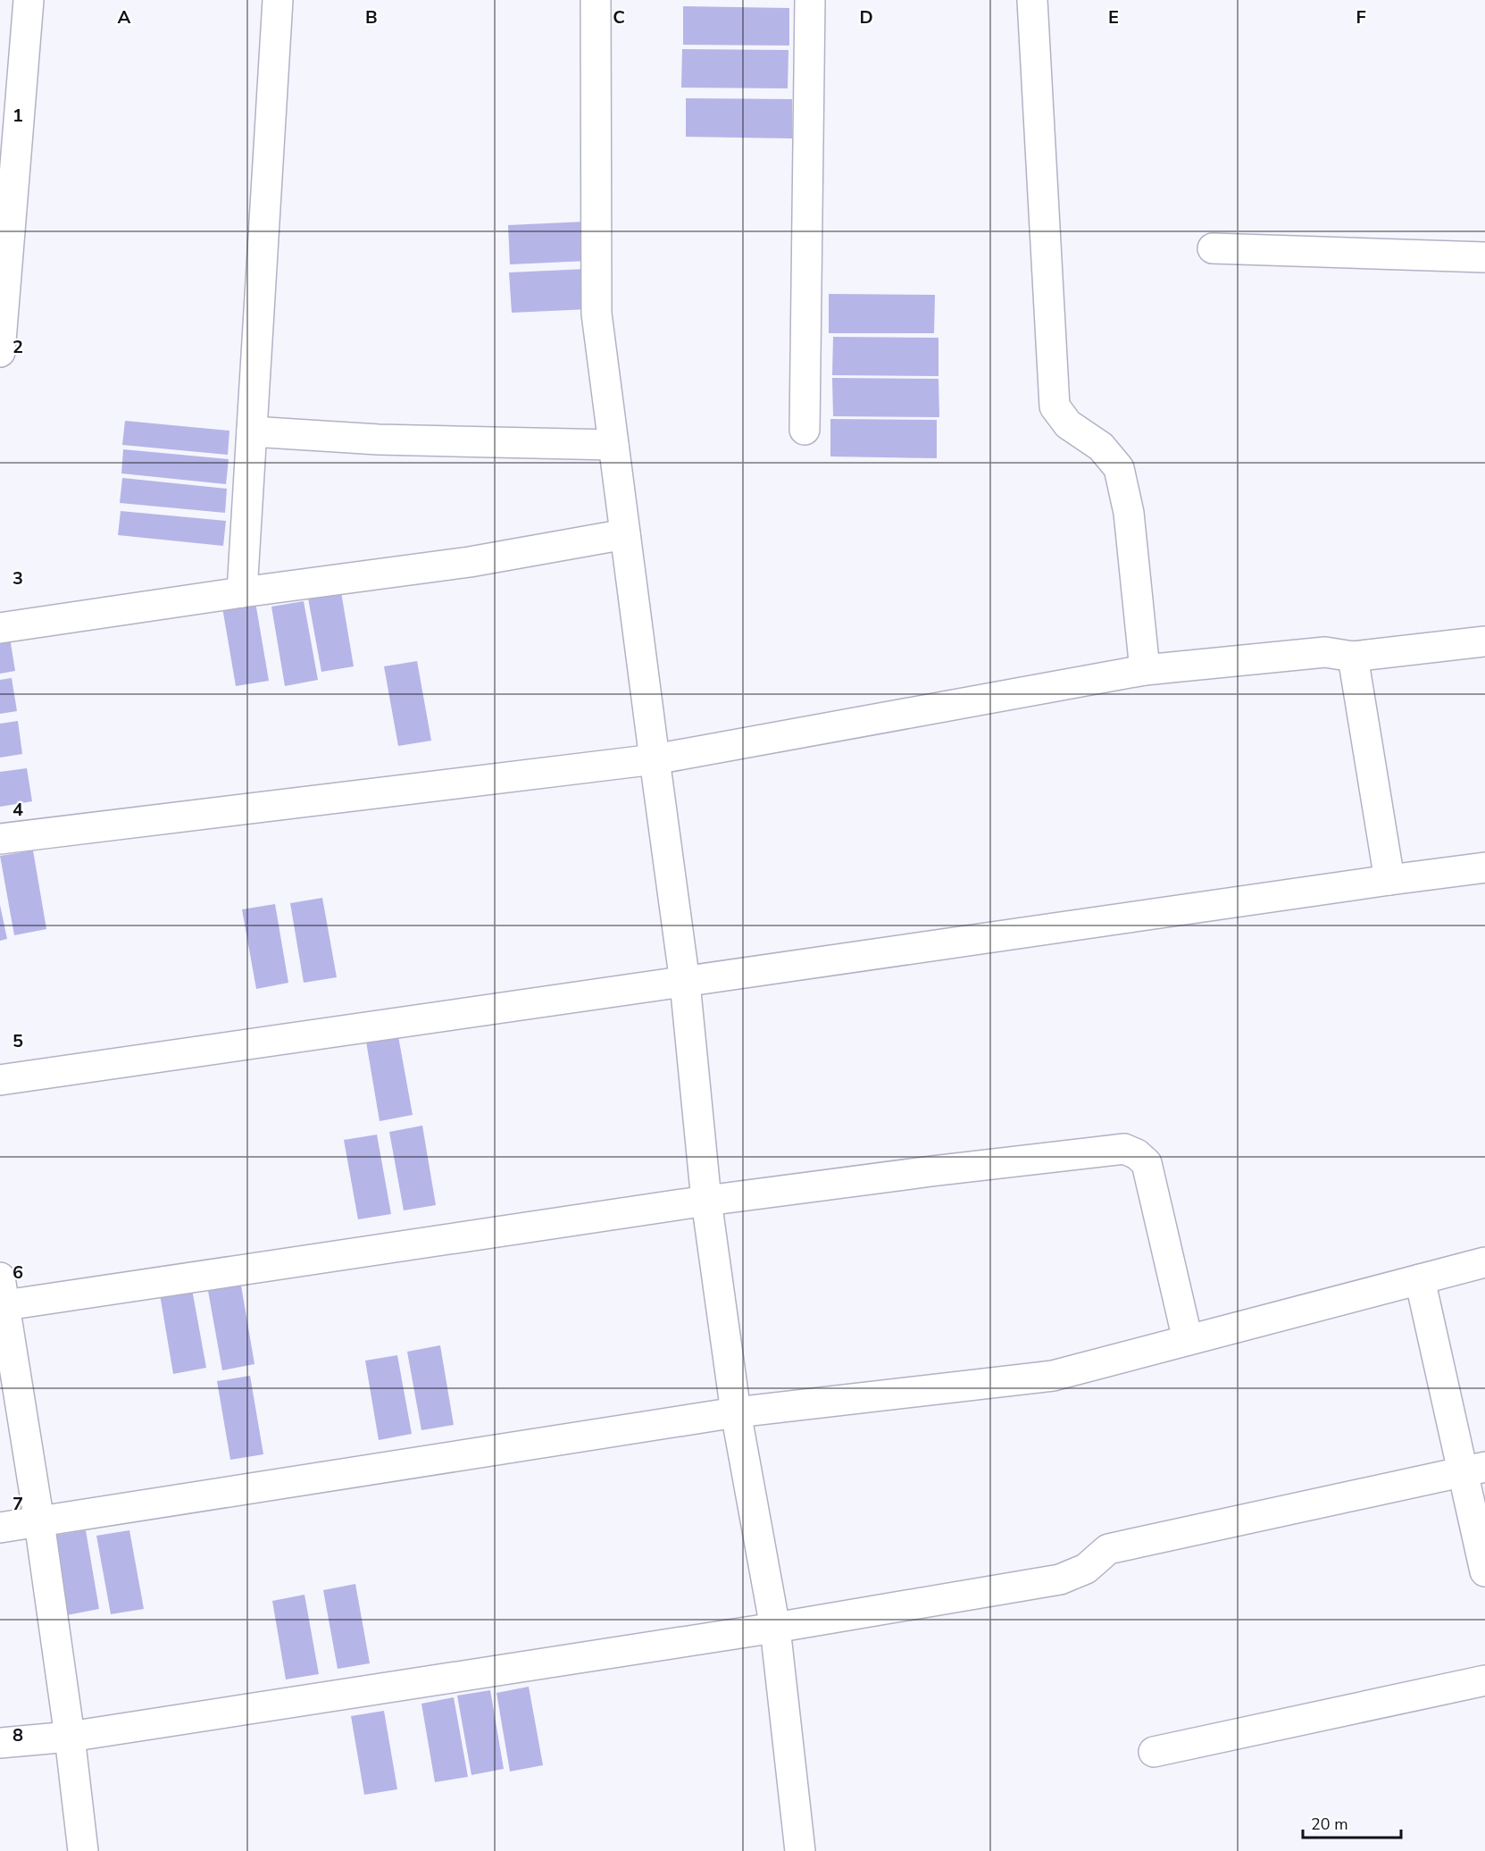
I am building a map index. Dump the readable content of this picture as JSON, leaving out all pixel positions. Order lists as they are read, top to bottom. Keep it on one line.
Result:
{"scale_bar":"20 m","grid":{"columns":["A","B","C","D","E","F"],"rows":["1","2","3","4","5","6","7","8"]}}
